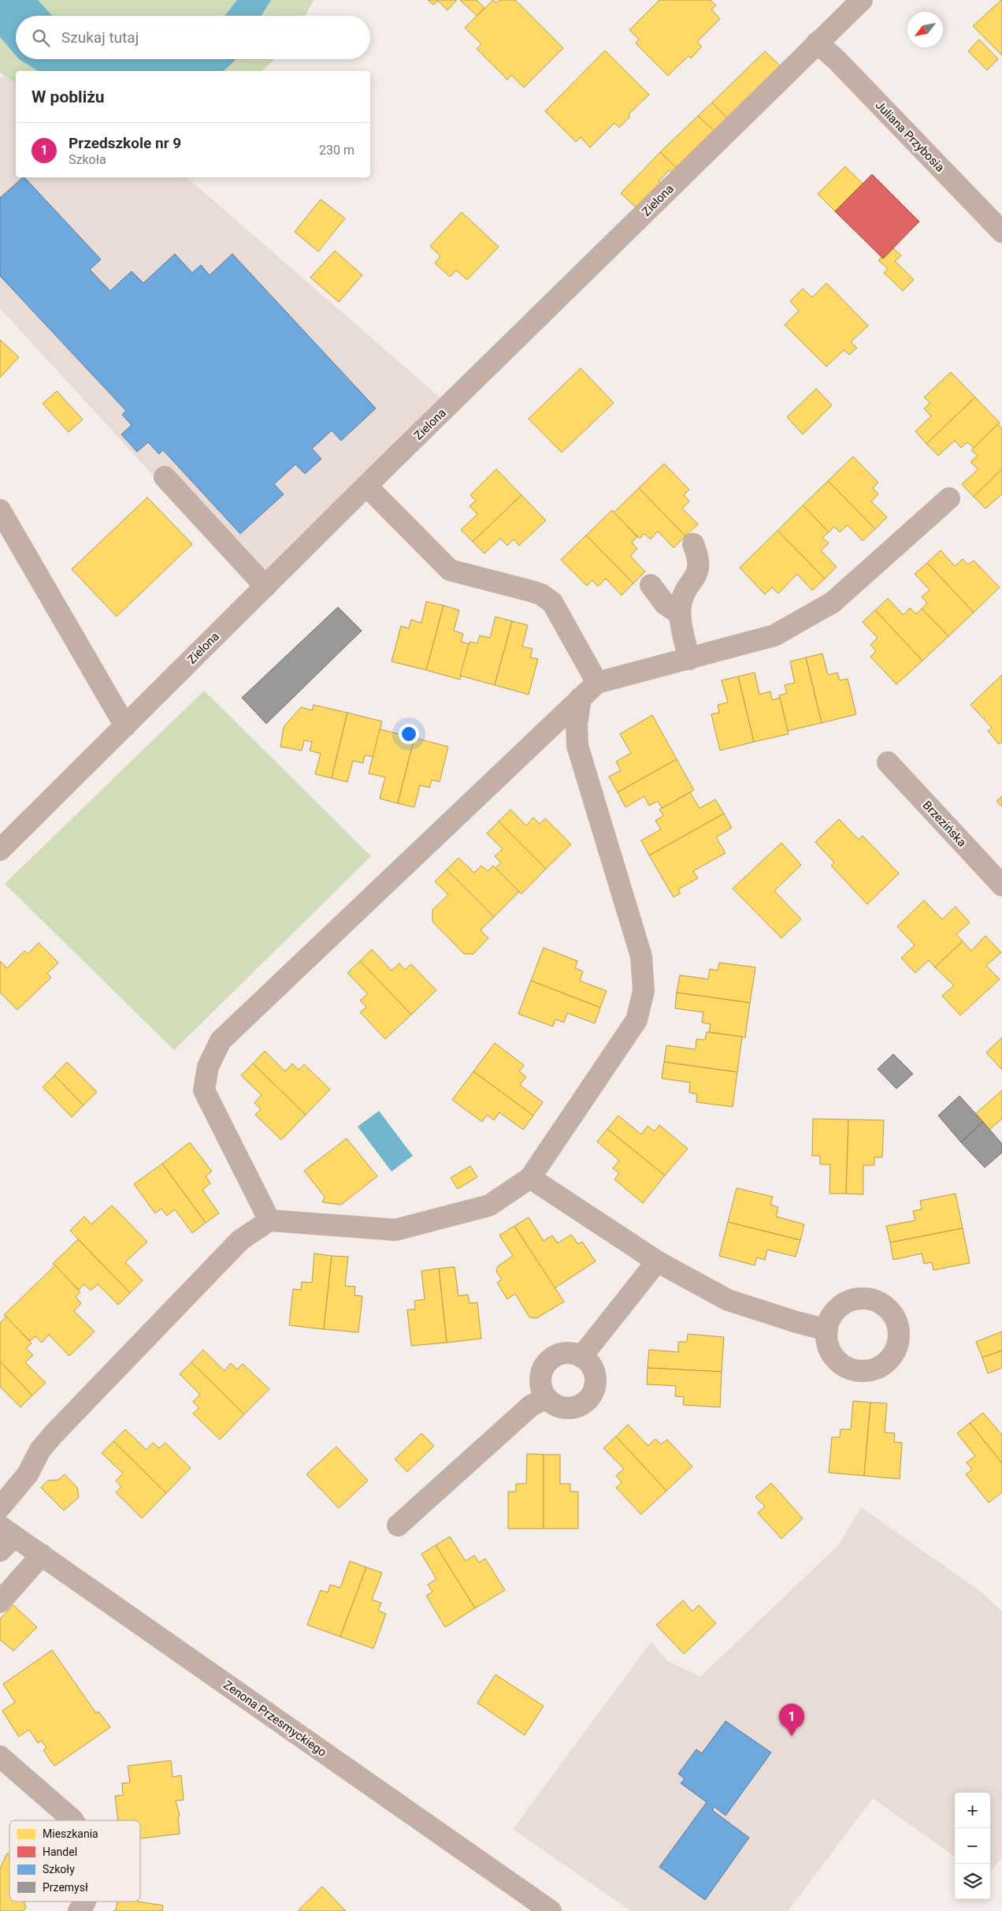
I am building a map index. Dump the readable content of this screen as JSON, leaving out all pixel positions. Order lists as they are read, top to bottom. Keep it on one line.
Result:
{"streets":{"street":["Juliana Przybosia","Zielona","Brzezińska","Zenona Przesmyckiego"]},"crossings":[["Juliana Przybosia","Zielona"]],"legend":["Mieszkania","Handel","Szkoły","Przemysł"],"north":"bottom left","page":{"search":"Szukaj tutaj","heading":"W pobliżu","list":[{"mark":"1","name":"Przedszkole nr 9","note":"Szkoła","value":"230 m"}],"pins":"1","map_buttons":["+","−"]}}
